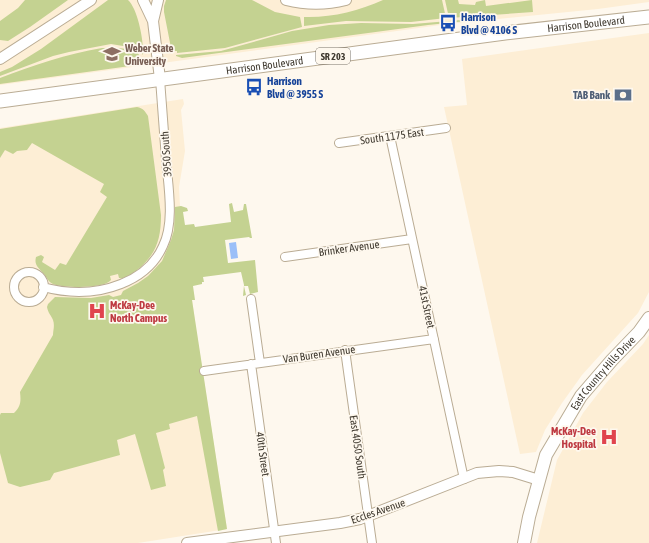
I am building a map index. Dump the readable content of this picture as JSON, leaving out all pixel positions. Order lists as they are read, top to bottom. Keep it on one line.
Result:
{"streets":{"main road":["Harrison Boulevard","SR 203","East Country Hills Drive"],"street":["South 1175 East","3950 South","Brinker Avenue","41st Street","Van Buren Avenue","East 4050 South","40th Street","Eccles Avenue"]},"crossings":[["Harrison Boulevard","3950 South"],["South 1175 East","41st Street"],["Brinker Avenue","41st Street"],["41st Street","Van Buren Avenue"],["41st Street","Eccles Avenue"],["Van Buren Avenue","East 4050 South"],["Van Buren Avenue","40th Street"],["East Country Hills Drive","Eccles Avenue"],["East 4050 South","Eccles Avenue"],["40th Street","Eccles Avenue"]],"places":{"bus stop":["Harrison Blvd @ 4106 S","Harrison Blvd @ 3955 S"],"school or university":["Weber State University"],"bank":["TAB Bank"],"hospital":["McKay-Dee North Campus","McKay-Dee Hospital"]}}
